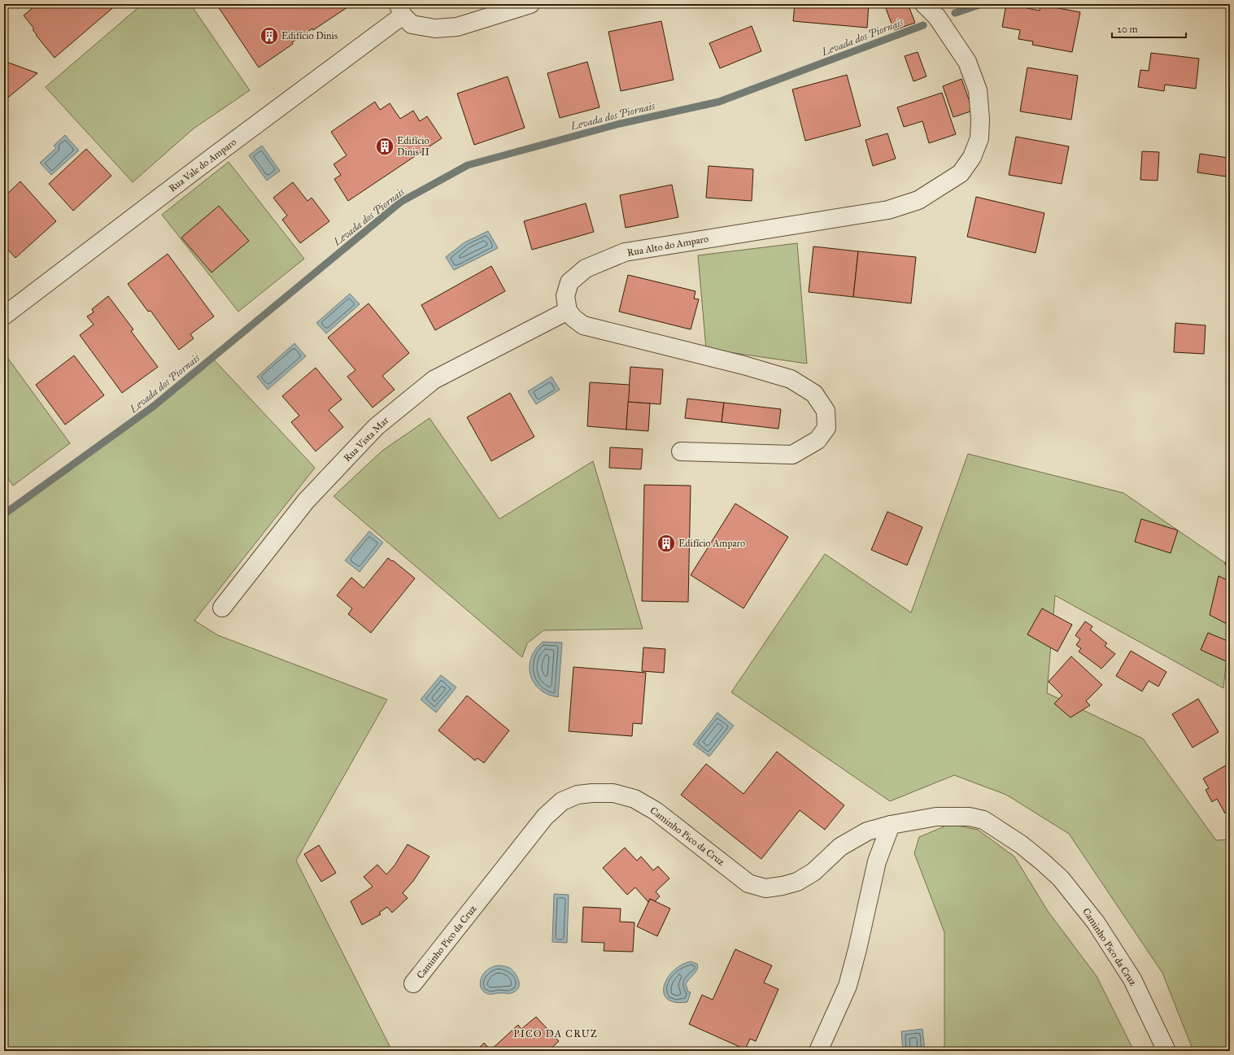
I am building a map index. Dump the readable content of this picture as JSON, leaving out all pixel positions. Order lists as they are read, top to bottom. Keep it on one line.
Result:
{"streets":{"street":["Rua Vale do Amparo","Rua Alto do Amparo","Rua Vista Mar","Caminho Pico da Cruz"]},"crossings":[["Rua Alto do Amparo","Rua Vista Mar"]],"districts":["PICO DA CRUZ"],"water":["Levada dos Piornais"],"places":{"building":["Edifício Dinis","Edifício Dinis II","Edifício Amparo"]},"scale_bar":"20 m"}
